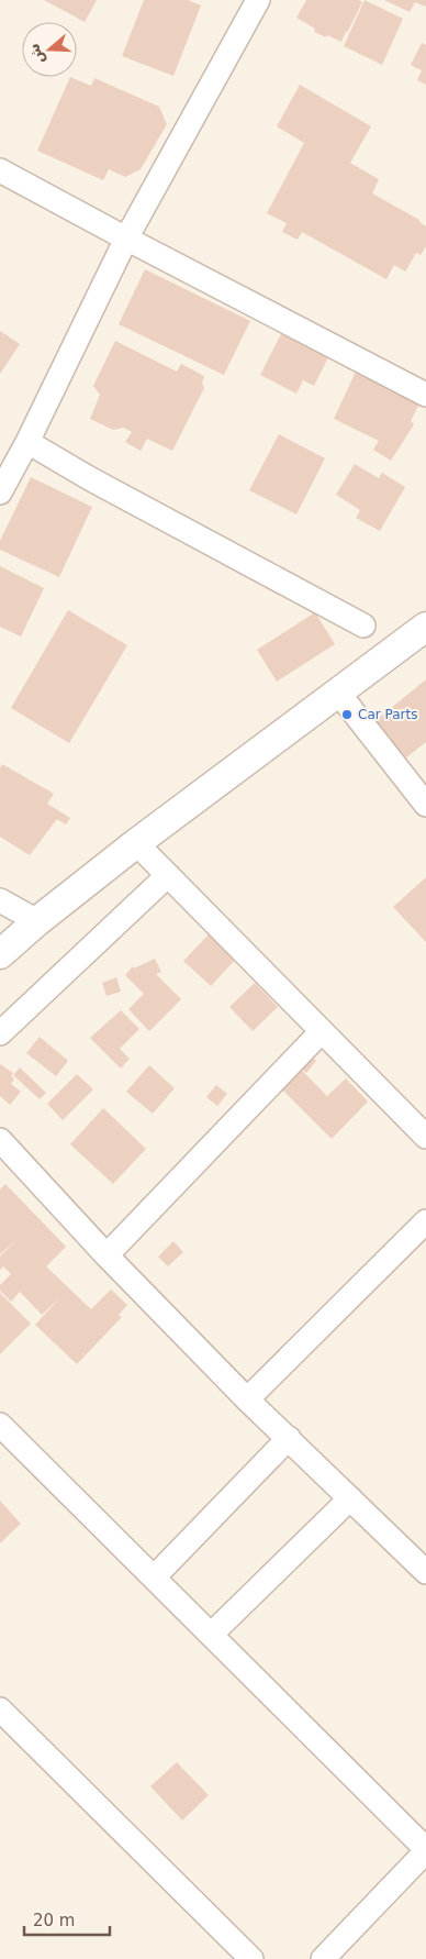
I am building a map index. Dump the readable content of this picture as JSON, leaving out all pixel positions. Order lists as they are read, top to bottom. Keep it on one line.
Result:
{"places":["Car Parts"],"scale_bar":"20 m","north":"left"}
